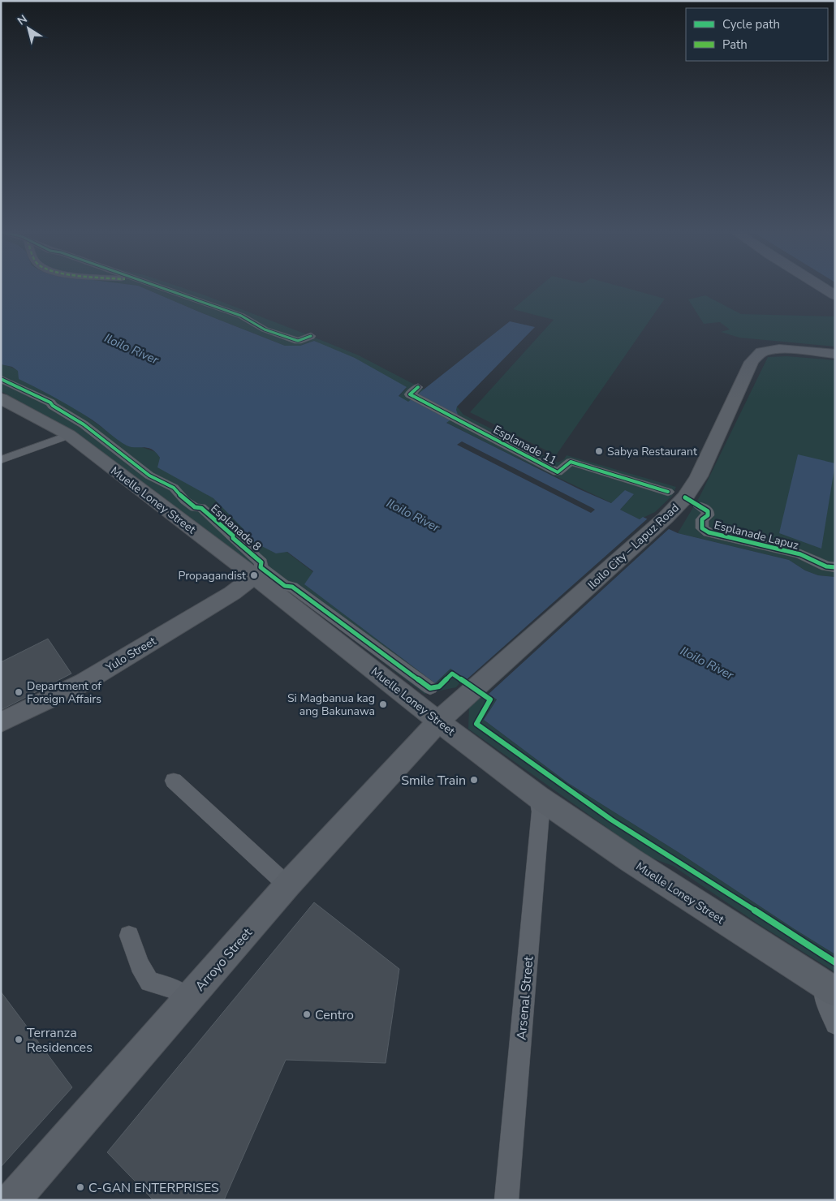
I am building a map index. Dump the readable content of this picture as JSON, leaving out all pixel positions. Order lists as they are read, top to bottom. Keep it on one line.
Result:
{"streets":{"main road":["Muelle Loney Street","Iloilo City – Lapuz Road","Yulo Street","Arroyo Street"],"street":["Esplanade 11","Esplanade 8","Esplanade Lapuz","Arsenal Street"]},"crossings":[["Muelle Loney Street","Iloilo City – Lapuz Road"],["Muelle Loney Street","Yulo Street"],["Muelle Loney Street","Arroyo Street"],["Muelle Loney Street","Arsenal Street"],["Iloilo City – Lapuz Road","Arroyo Street"]],"water":["Iloilo River"],"places":["Sabya Restaurant","Propagandist","Department of Foreign Affairs","Si Magbanua kag ang Bakunawa","Smile Train","Centro","Terranza Residences","C-GAN ENTERPRISES"],"legend":["Cycle path","Path"],"north":"top left"}
